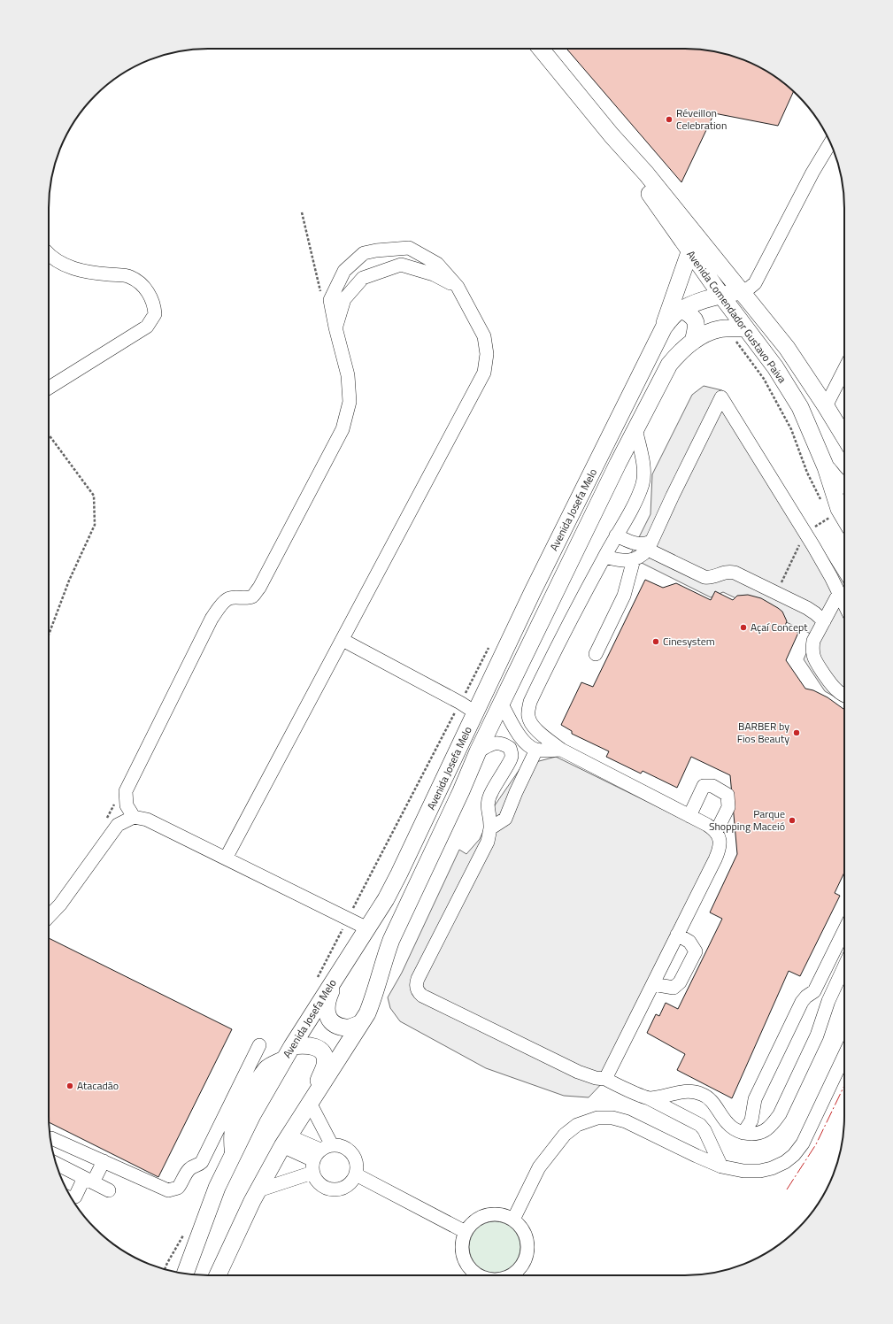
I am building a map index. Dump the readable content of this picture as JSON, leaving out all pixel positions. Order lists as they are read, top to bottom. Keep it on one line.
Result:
{"streets":{"main road":["Avenida Comendador Gustavo Paiva","Avenida Josefa Melo"]},"crossings":[["Avenida Comendador Gustavo Paiva","Avenida Josefa Melo"]],"places":["Réveillon Celebration","Açaí Concept","Cinesystem","BARBER by Fios Beauty","Parque Shopping Maceió","Atacadão"]}
